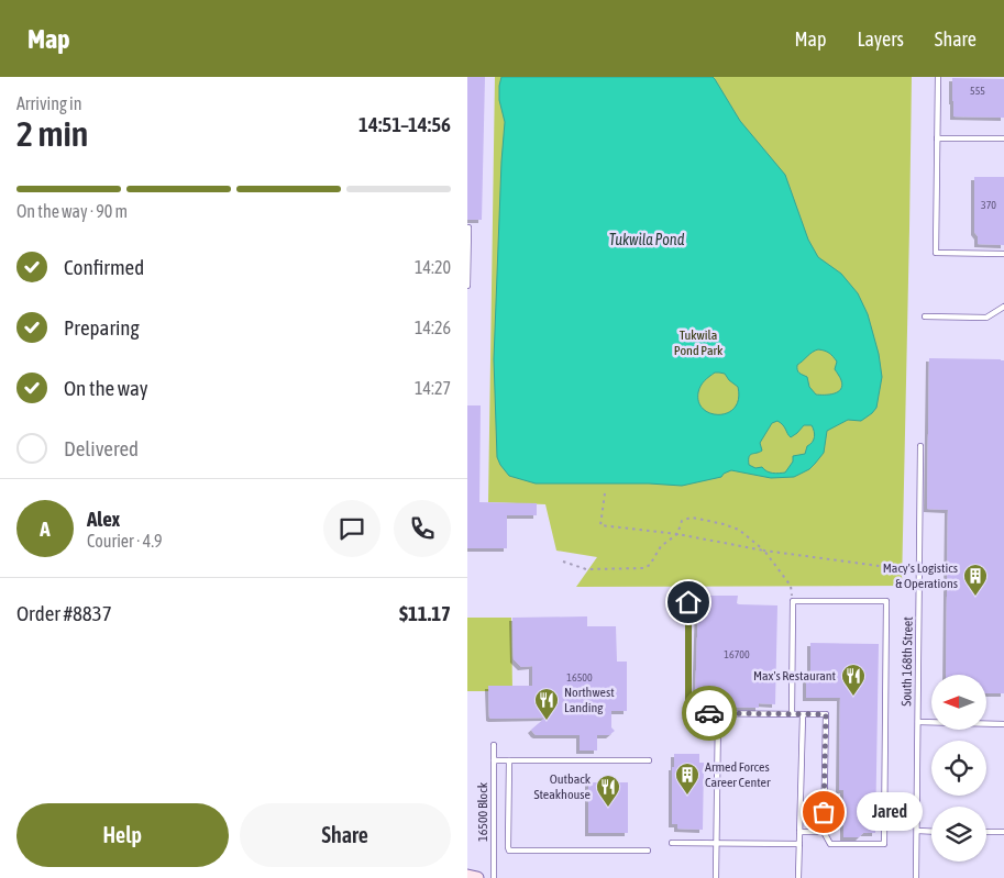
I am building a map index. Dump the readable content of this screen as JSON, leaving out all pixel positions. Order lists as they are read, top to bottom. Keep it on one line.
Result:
{"streets":{"lane":["South 168th Street","16500 Block"]},"water":["Tukwila Pond"],"parks":["Tukwila Pond Park"],"places":{"building":["Macy's Logistics & Operations","Armed Forces Career Center"],"restaurant":["Max's Restaurant","Northwest Landing","Outback Steakhouse"],"other":["Jared"]},"house_numbers":["555","370","16700","16500"],"north":"left","page":{"header":"Map","nav":["Map","Layers","Share"],"heading":["2 min","Arriving in","14:51–14:56"],"panel":["Alex","Courier · 4.9","Order #8837","$11.17"],"bar":"On the way · 90 m","list":[["Confirmed","14:20"],["Preparing","14:26"],["On the way","14:27"],"Delivered"],"round":"A","buttons":["Help","Share"],"bubble":"Jared"}}
